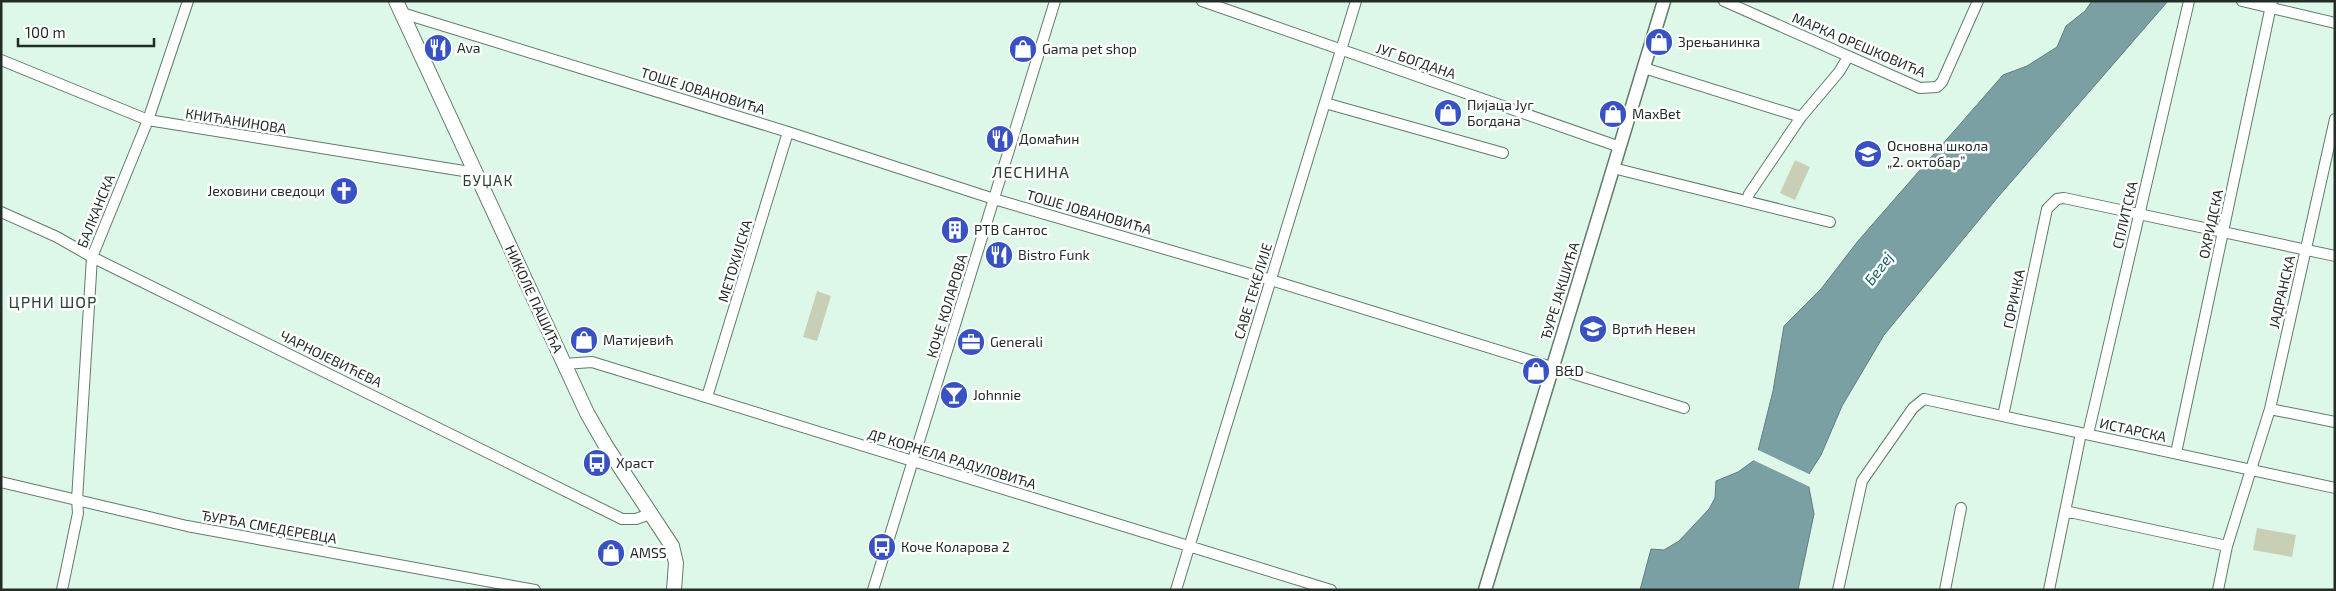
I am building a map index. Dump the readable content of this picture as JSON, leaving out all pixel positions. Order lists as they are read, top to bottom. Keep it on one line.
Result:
{"streets":{"main road":["НИКОЛЕ ПАШИЋА"],"street":["МАРКА ОРЕШКОВИЋА","ЈУГ БОГДАНА","ТОШЕ ЈОВАНОВИЋА","КНИЋАНИНОВА","БАЛКАНСКА","СПЛИТСКА","ОХРИДСКА","МЕТОХИЈСКА","САВЕ ТЕКЕЛИЈЕ","ЂУРЕ ЈАКШИЋА","ЈАДРАНСКА","ГОРИЧКА","КОЧЕ КОЛАРОВА","ЧАРНОЈЕВИЋЕВА","ИСТАРСКА","ДР КОРНЕЛА РАДУЛОВИЋА","ЂУРЂА СМЕДЕРЕВЦА"]},"crossings":[["ЈУГ БОГДАНА","САВЕ ТЕКЕЛИЈЕ"],["ЈУГ БОГДАНА","ЂУРЕ ЈАКШИЋА"],["ТОШЕ ЈОВАНОВИЋА","МЕТОХИЈСКА"],["ТОШЕ ЈОВАНОВИЋА","САВЕ ТЕКЕЛИЈЕ"],["ТОШЕ ЈОВАНОВИЋА","ЂУРЕ ЈАКШИЋА"],["ТОШЕ ЈОВАНОВИЋА","НИКОЛЕ ПАШИЋА"],["ТОШЕ ЈОВАНОВИЋА","КОЧЕ КОЛАРОВА"],["КНИЋАНИНОВА","БАЛКАНСКА"],["КНИЋАНИНОВА","НИКОЛЕ ПАШИЋА"],["БАЛКАНСКА","ЧАРНОЈЕВИЋЕВА"],["БАЛКАНСКА","ЂУРЂА СМЕДЕРЕВЦА"],["СПЛИТСКА","ГОРИЧКА"],["СПЛИТСКА","ИСТАРСКА"],["ОХРИДСКА","ИСТАРСКА"],["МЕТОХИЈСКА","ДР КОРНЕЛА РАДУЛОВИЋА"],["САВЕ ТЕКЕЛИЈЕ","ДР КОРНЕЛА РАДУЛОВИЋА"],["ЈАДРАНСКА","ИСТАРСКА"],["НИКОЛЕ ПАШИЋА","ЧАРНОЈЕВИЋЕВА"],["НИКОЛЕ ПАШИЋА","ДР КОРНЕЛА РАДУЛОВИЋА"],["ГОРИЧКА","ИСТАРСКА"],["КОЧЕ КОЛАРОВА","ДР КОРНЕЛА РАДУЛОВИЋА"]],"districts":["ЛЕСНИНА","БУЏАК","ЦРНИ ШОР"],"water":["Бегеј"],"places":{"shop":["Зрењанинка","Gama pet shop","Пијаца Југ Богдана","MaxBet","Матијевић","B&D","AMSS"],"restaurant":["Ava","Домаћин","Bistro Funk"],"school or university":["Основна школа „2. октобар”","Вртић Невен"],"church":["Јеховини сведоци"],"building":["РТВ Сантос"],"office":["Generali"],"bar":["Johnnie"],"bus stop":["Храст","Коче Коларова 2"]},"scale_bar":"100 m"}
